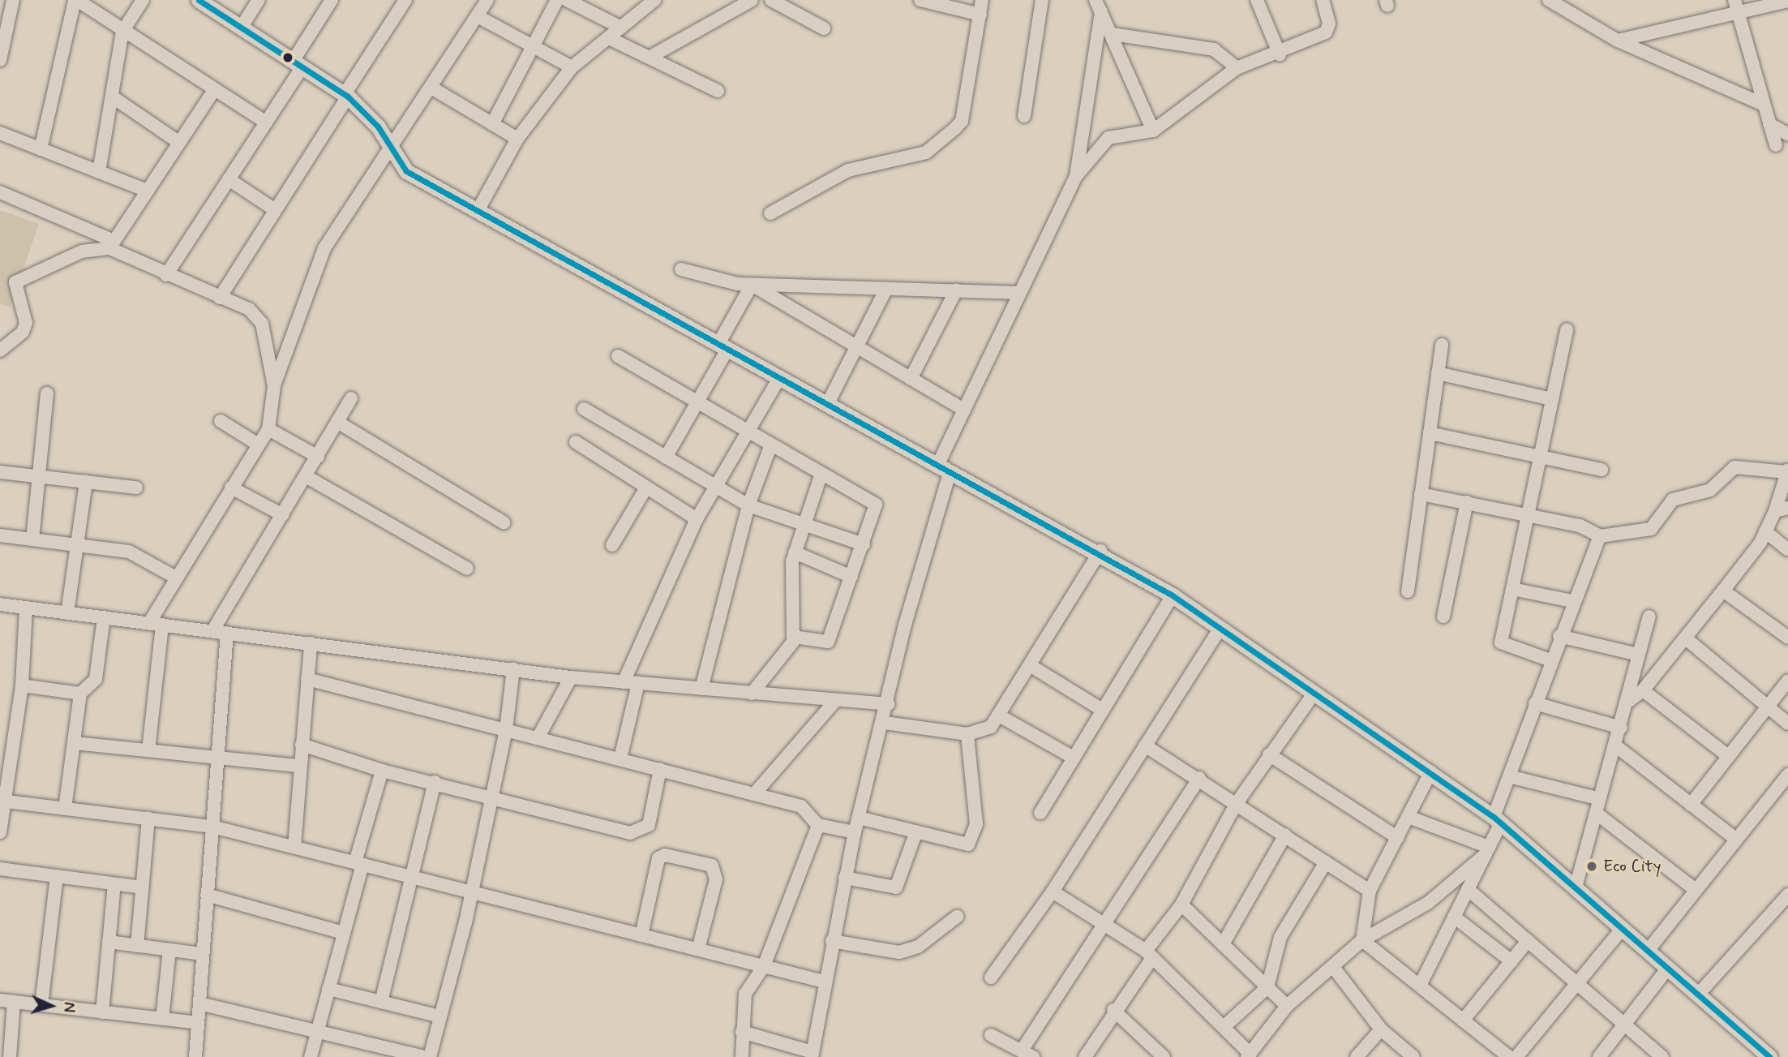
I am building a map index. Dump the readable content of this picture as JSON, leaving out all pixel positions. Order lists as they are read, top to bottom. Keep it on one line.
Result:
{"places":["Eco City"],"north":"right"}
